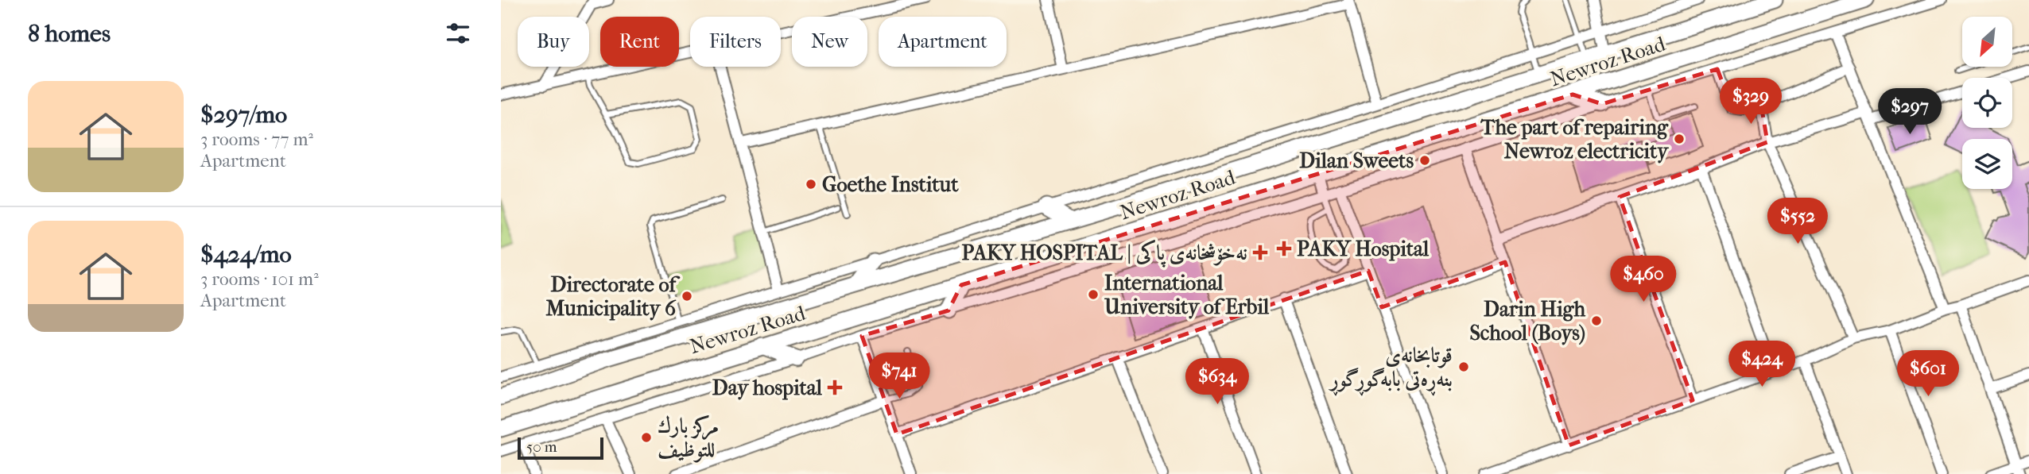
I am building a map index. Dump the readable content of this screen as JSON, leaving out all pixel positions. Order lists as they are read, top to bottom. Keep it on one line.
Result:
{"streets":{"main road":["Newroz Road"]},"places":{"other":["The part of repairing Newroz electricity","Dilan Sweets","Goethe Institut","International University of Erbil","Directorate of Municipality 6","Darin High School (Boys)","قوتابخانەی بنەڕەتی بابەگوڕگوڕ","مركز بارك للتوظيف"],"health":["PAKY Hospital","PAKY HOSPITAL | نەخۆشخانەی پاکی","Day hospital"]},"scale_bar":"50 m","north":"bottom left","page":{"heading":"8 homes","chip":["Buy","Rent","Filters","New","Apartment"],"list":[{"name":"$297/mo","note":"3 rooms · 77 m² · Apartment"},{"name":"$424/mo","note":"3 rooms · 101 m² · Apartment"}],"price":["$329","$297","$552","$460","$424","$601","$741","$634"],"scale":"50 m"}}
